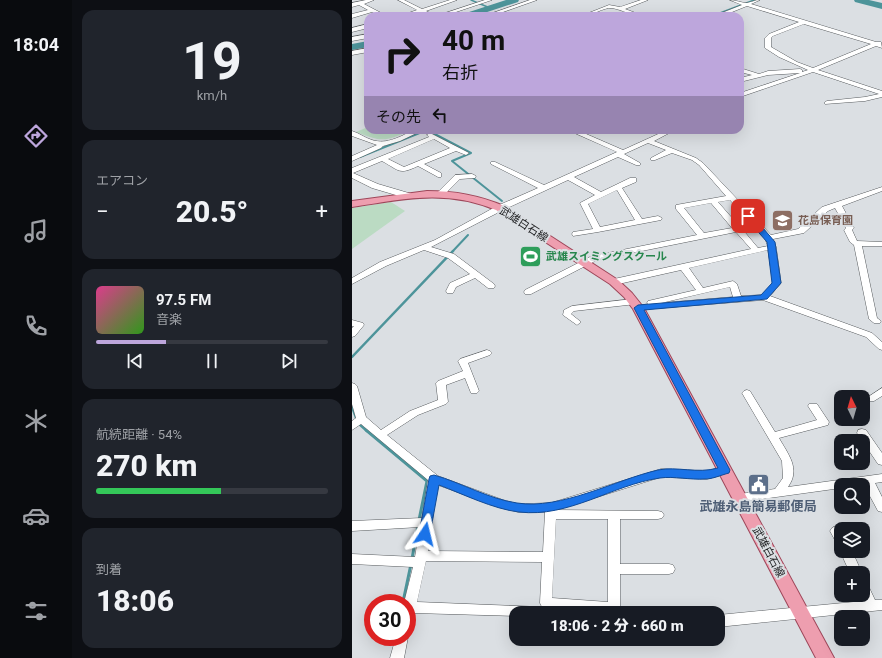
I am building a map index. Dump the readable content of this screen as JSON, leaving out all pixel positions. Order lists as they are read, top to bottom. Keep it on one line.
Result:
{"streets":{"main road":["武雄白石線"]},"places":{"school or university":["花島保育園"],"sports":["武雄スイミングスクール"],"public building":["武雄永島簡易郵便局"]},"north":"top","page":{"tabs":"18:04","tile":[["19","km/h"],"エアコン",["航続距離 · 54%","270 km"],["到着","18:06"]],"turn":["40 m","右折"],"then":"その先","heat":["−","20.5°","+"],"song":["97.5 FM","音楽"],"map_buttons":["+","−"],"limit":"30","trip":"18:06 · 2 分 · 660 m"}}
